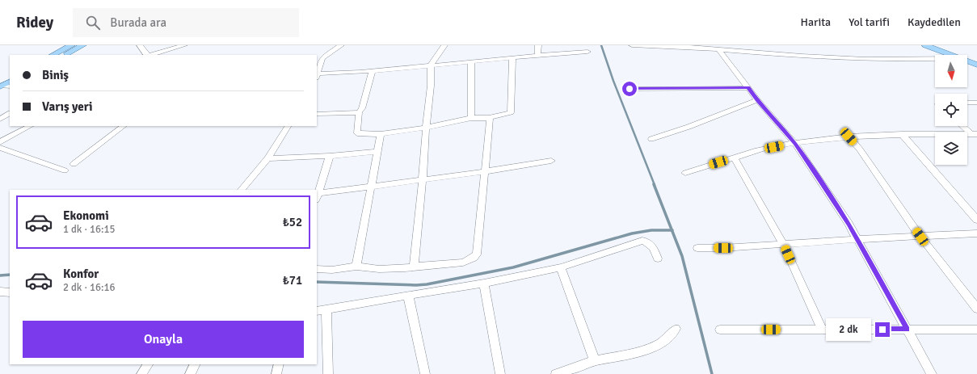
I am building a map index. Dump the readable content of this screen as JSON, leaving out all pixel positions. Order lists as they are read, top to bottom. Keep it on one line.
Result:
{"north":"bottom","page":{"header":"Ridey","search":"Burada ara","nav":["Harita","Yol tarifi","Kaydedilen"],"banner":["Biniş","Varış yeri"],"list":[{"name":"Ekonomi","note":"1 dk · 16:15","value":"₺52"},{"name":"Konfor","note":"2 dk · 16:16","value":"₺71"}],"buttons":"Onayla","bubble":"2 dk"}}
